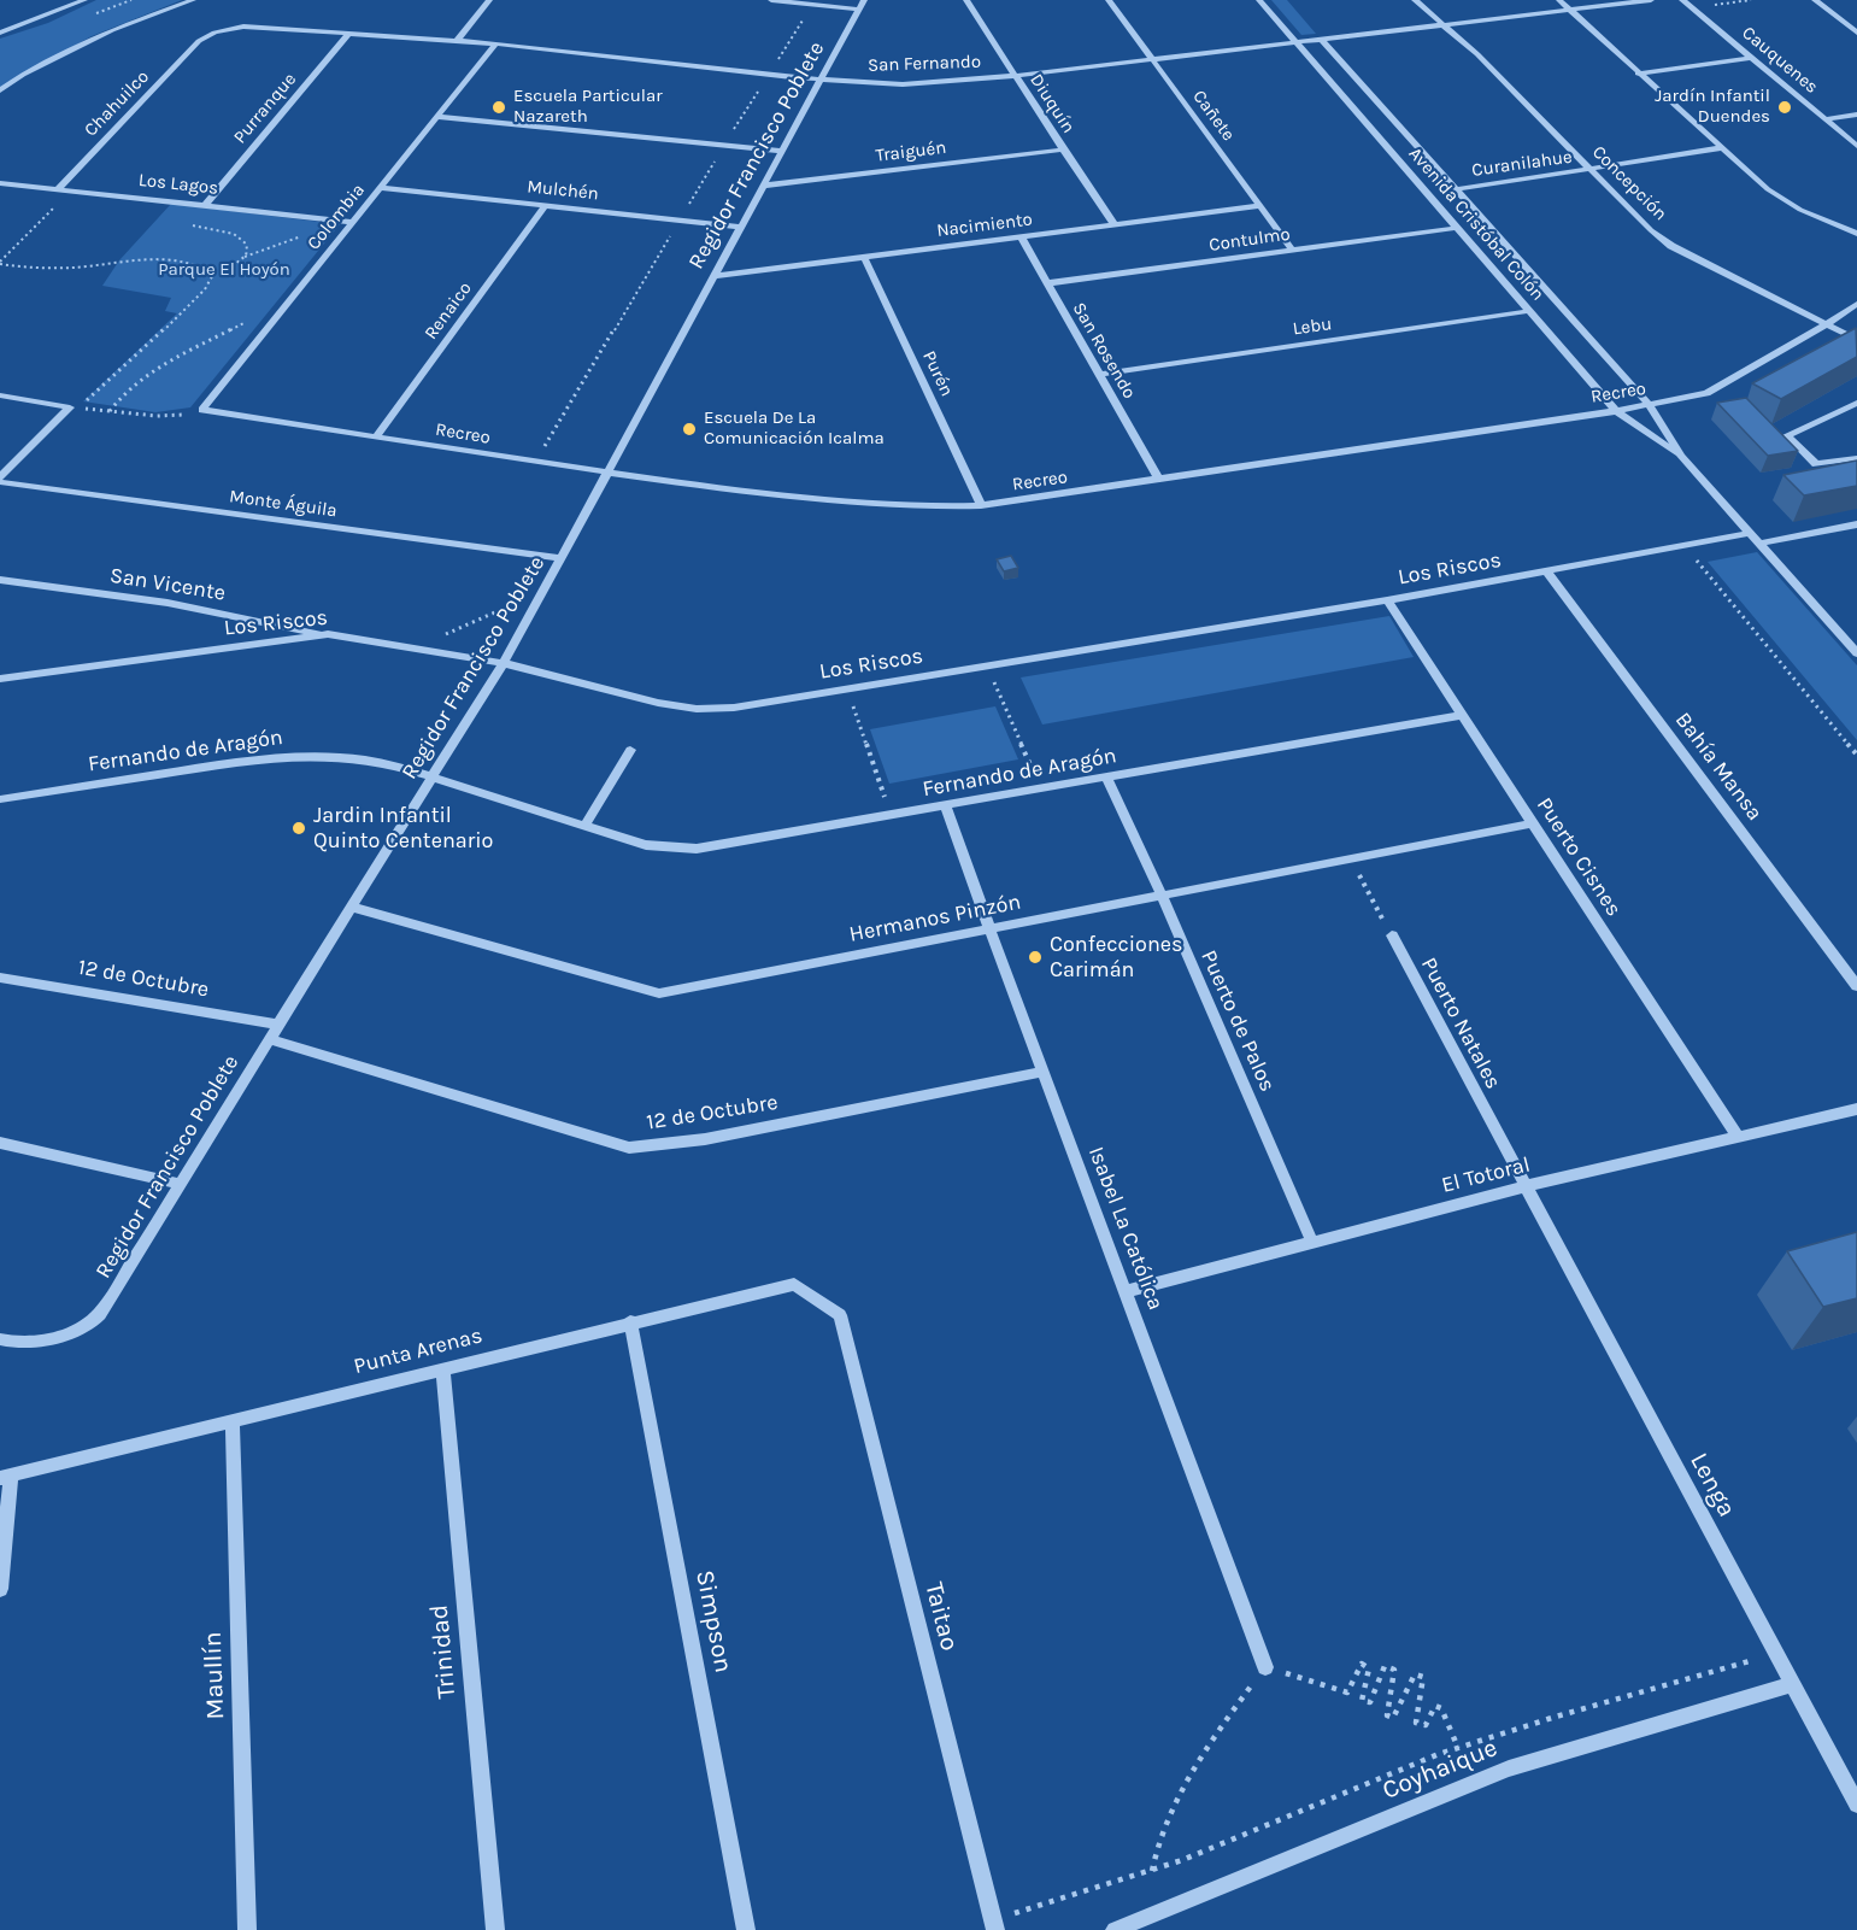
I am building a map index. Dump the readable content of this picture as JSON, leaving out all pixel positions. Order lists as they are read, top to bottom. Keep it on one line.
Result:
{"streets":{"street":["Cauquenes","San Fernando","Chahuilco","Diuquín","Purranque","Cañete","Traiguén","Regidor Francisco Poblete","Curanilahue","Concepción","Los Lagos","Mulchén","Colombia","Avenida Cristóbal Colón","Nacimiento","Contulmo","Renaico","Lebu","San Rosendo","Purén","Recreo","Monte Águila","Los Riscos","San Vicente","Fernando de Aragón","Bahía Mansa","Puerto Cisnes","Hermanos Pinzón","12 de Octubre","Puerto de Palos","Puerto Natales","El Totoral","Isabel La Católica","Punta Arenas","Lenga","Taitao","Simpson","Trinidad","Maullín","Coyhaique"]},"crossings":[["San Fernando","Chahuilco"],["San Fernando","Diuquín"],["San Fernando","Purranque"],["San Fernando","Cañete"],["San Fernando","Regidor Francisco Poblete"],["San Fernando","Concepción"],["San Fernando","Colombia"],["San Fernando","Avenida Cristóbal Colón"],["Chahuilco","Los Lagos"],["Diuquín","Traiguén"],["Diuquín","Nacimiento"],["Purranque","Los Lagos"],["Cañete","Nacimiento"],["Cañete","Contulmo"],["Traiguén","Regidor Francisco Poblete"],["Regidor Francisco Poblete","Mulchén"],["Regidor Francisco Poblete","Nacimiento"],["Regidor Francisco Poblete","Recreo"],["Regidor Francisco Poblete","Monte Águila"],["Regidor Francisco Poblete","Los Riscos"],["Regidor Francisco Poblete","Fernando de Aragón"],["Regidor Francisco Poblete","Hermanos Pinzón"],["Regidor Francisco Poblete","12 de Octubre"],["Curanilahue","Concepción"],["Curanilahue","Avenida Cristóbal Colón"],["Concepción","Recreo"],["Los Lagos","Colombia"],["Mulchén","Colombia"],["Mulchén","Renaico"],["Colombia","Recreo"],["Avenida Cristóbal Colón","Contulmo"],["Avenida Cristóbal Colón","Lebu"],["Avenida Cristóbal Colón","Recreo"],["Avenida Cristóbal Colón","Los Riscos"],["Nacimiento","San Rosendo"],["Nacimiento","Purén"],["Contulmo","San Rosendo"],["Renaico","Recreo"],["Lebu","San Rosendo"],["San Rosendo","Recreo"],["Purén","Recreo"],["Los Riscos","San Vicente"],["Los Riscos","Bahía Mansa"],["Los Riscos","Puerto Cisnes"],["Fernando de Aragón","Puerto Cisnes"],["Fernando de Aragón","Puerto de Palos"],["Fernando de Aragón","Isabel La Católica"],["Puerto Cisnes","Hermanos Pinzón"],["Puerto Cisnes","El Totoral"],["Hermanos Pinzón","Puerto de Palos"],["Hermanos Pinzón","Isabel La Católica"],["12 de Octubre","Isabel La Católica"],["Puerto de Palos","El Totoral"],["Puerto Natales","El Totoral"],["Puerto Natales","Lenga"],["El Totoral","Isabel La Católica"],["El Totoral","Lenga"],["Punta Arenas","Taitao"],["Punta Arenas","Simpson"],["Punta Arenas","Trinidad"],["Punta Arenas","Maullín"],["Lenga","Coyhaique"]],"parks":["Parque El Hoyón"],"places":["Escuela Particular Nazareth","Jardín Infantil Duendes","Escuela De La Comunicación Icalma","Jardin Infantil Quinto Centenario","Confecciones Carimán"]}
